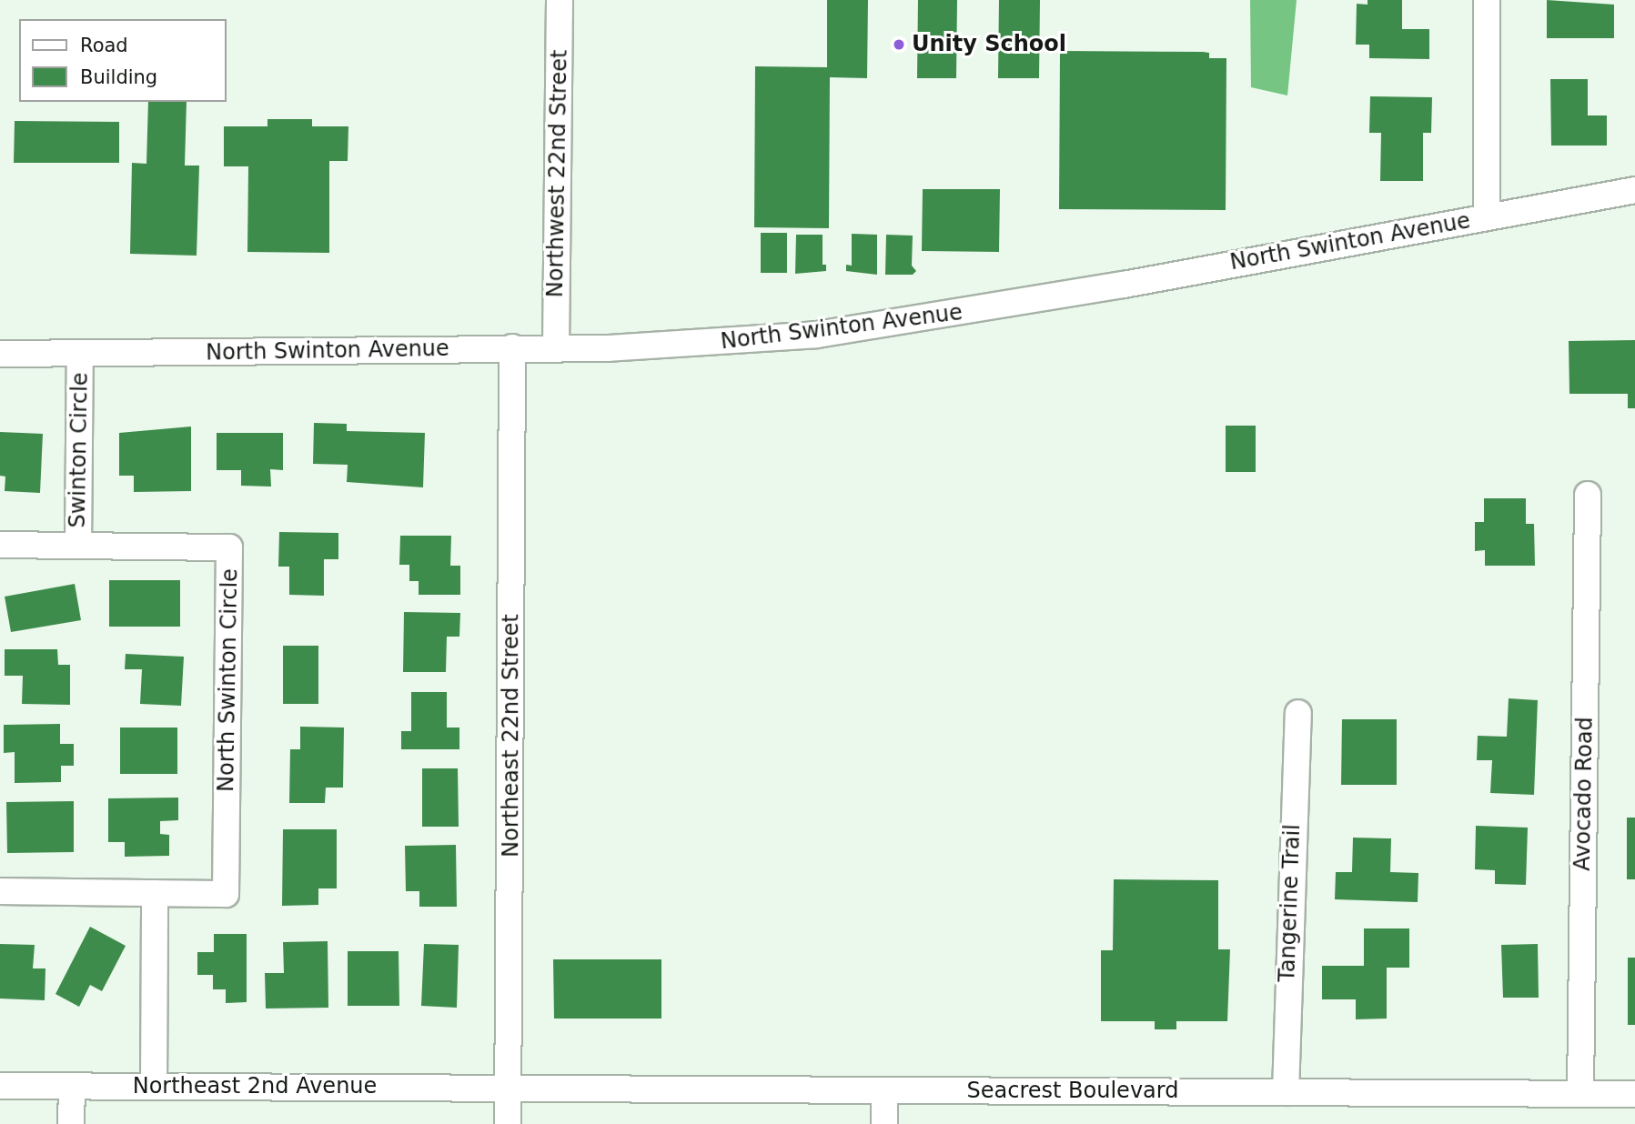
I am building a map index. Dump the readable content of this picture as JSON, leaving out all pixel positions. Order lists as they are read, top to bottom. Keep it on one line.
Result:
{"streets":{"street":["Northwest 22nd Street","North Swinton Avenue","Swinton Circle","North Swinton Circle","Northeast 22nd Street","Avocado Road","Tangerine Trail","Northeast 2nd Avenue","Seacrest Boulevard"]},"crossings":[["Northwest 22nd Street","North Swinton Avenue"],["North Swinton Avenue","Swinton Circle"],["North Swinton Avenue","Northeast 22nd Street"],["Swinton Circle","North Swinton Circle"],["Northeast 22nd Street","Northeast 2nd Avenue"],["Northeast 22nd Street","Seacrest Boulevard"],["Avocado Road","Seacrest Boulevard"],["Tangerine Trail","Seacrest Boulevard"],["Northeast 2nd Avenue","Seacrest Boulevard"]],"places":["Unity School"],"legend":["Road","Building"]}
